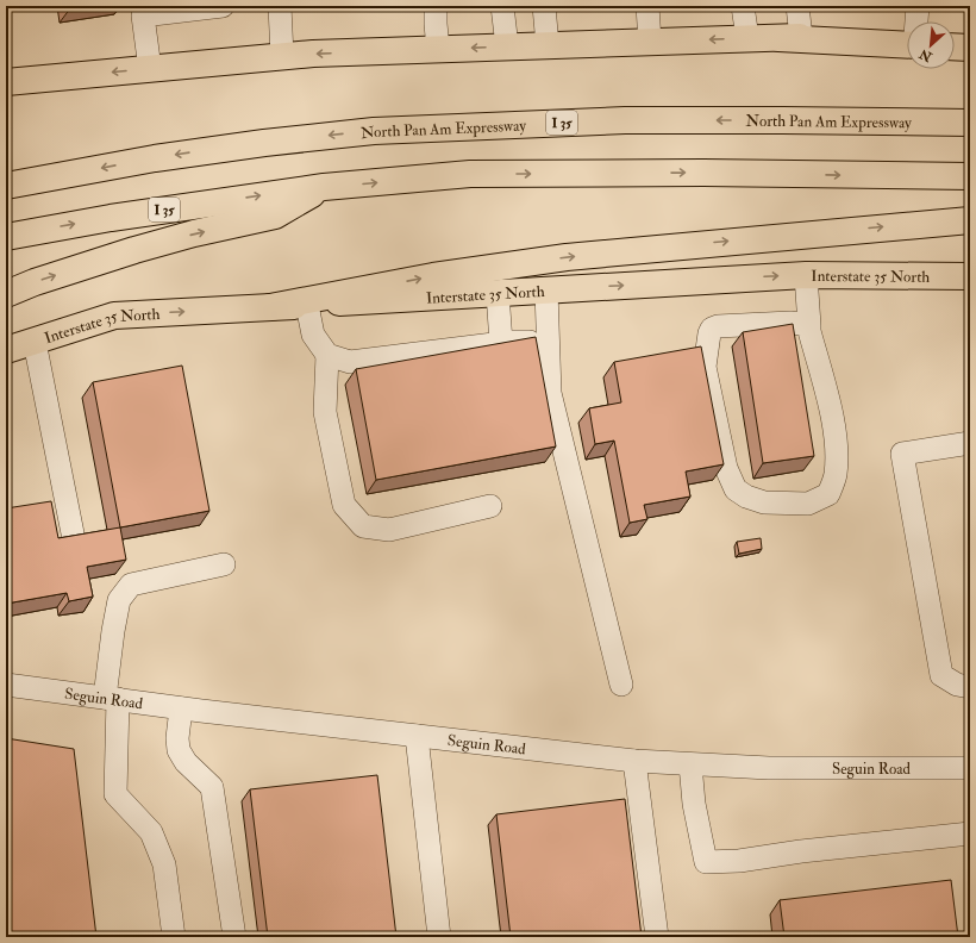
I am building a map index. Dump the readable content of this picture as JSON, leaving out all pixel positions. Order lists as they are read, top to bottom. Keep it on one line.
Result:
{"streets":{"main road":["North Pan Am Expressway","I 35","Interstate 35 North"],"street":["Seguin Road"]},"north":"bottom left"}
